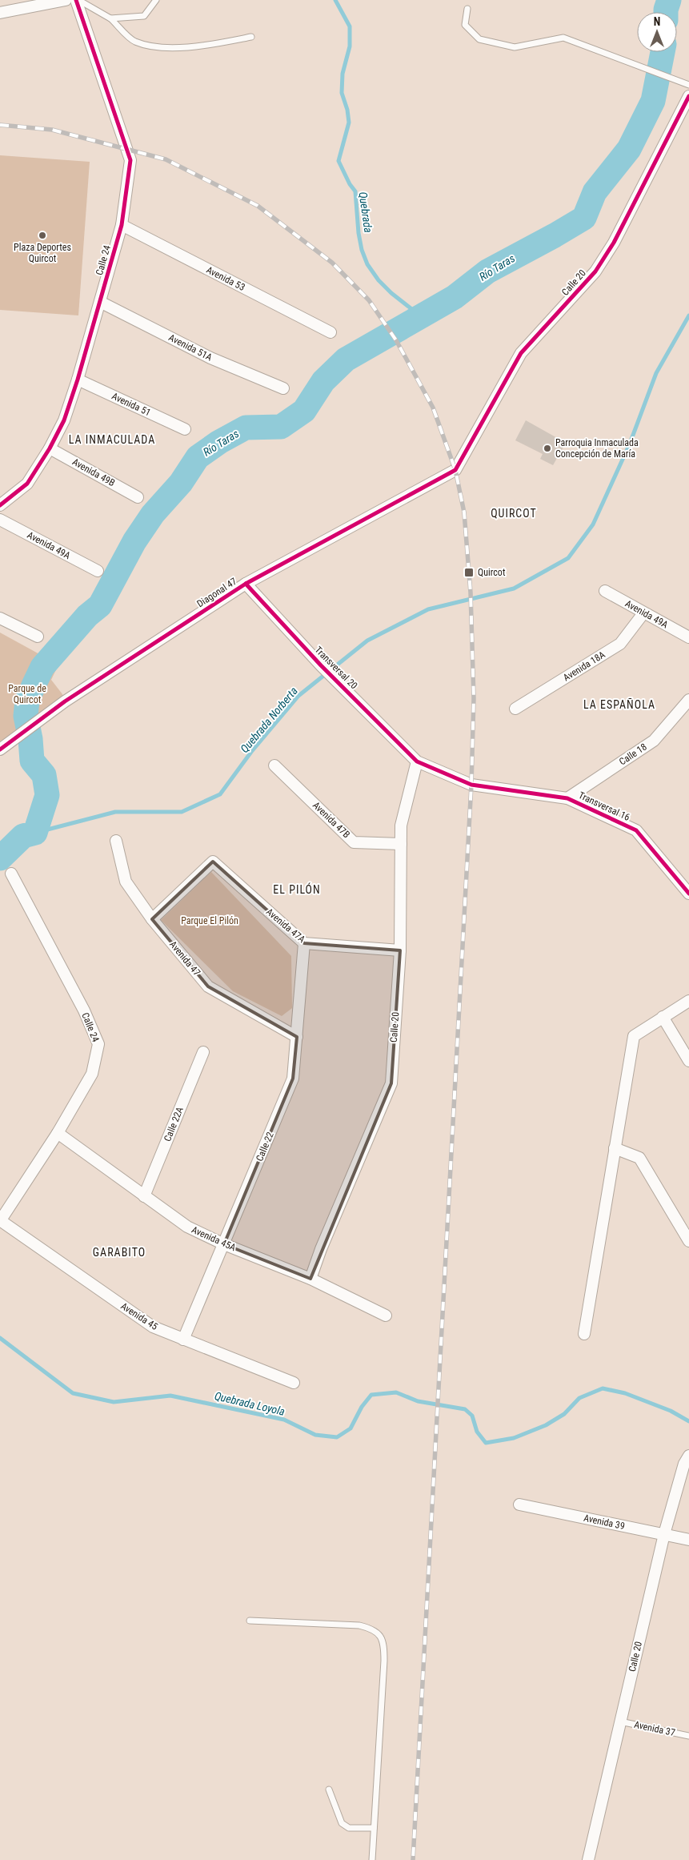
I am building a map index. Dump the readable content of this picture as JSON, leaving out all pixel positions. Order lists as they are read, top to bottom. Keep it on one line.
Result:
{"streets":{"street":["Calle 24","Avenida 53","Calle 20","Avenida 51A","Avenida 51","Avenida 49B","Avenida 49A","Diagonal 47","Avenida 18A","Transversal 20","Calle 18","Transversal 16","Avenida 47B","Avenida 47A","Avenida 47","Calle 22A","Calle 22","Avenida 45A","Avenida 45","Avenida 39"],"lane":["Avenida 37"]},"crossings":[["Calle 24","Avenida 53"],["Calle 24","Avenida 51A"],["Calle 24","Avenida 51"],["Calle 24","Avenida 49B"],["Calle 24","Avenida 45A"],["Calle 24","Avenida 45"],["Calle 20","Diagonal 47"],["Calle 20","Transversal 20"],["Calle 20","Transversal 16"],["Calle 20","Avenida 47B"],["Calle 20","Avenida 47A"],["Calle 20","Avenida 45A"],["Calle 20","Avenida 39"],["Calle 20","Avenida 37"],["Avenida 49A","Avenida 18A"],["Diagonal 47","Transversal 20"],["Transversal 20","Transversal 16"],["Calle 18","Transversal 16"],["Avenida 47A","Avenida 47"],["Avenida 47A","Calle 22"],["Avenida 47","Calle 22"],["Calle 22A","Avenida 45A"],["Calle 22","Avenida 45A"],["Calle 22","Avenida 45"]],"districts":["LA INMACULADA","QUIRCOT","LA ESPAÑOLA","EL PILÓN","GARABITO"],"water":["Quebrada","Río Taras","Quebrada Norberta","Quebrada Loyola"],"parks":["Parque de Quircot","Parque El Pilón"],"places":{"other":["Plaza Deportes Quircot","Parroquia Inmaculada Concepción de María"],"transit":["Quircot"]},"north":"top"}
